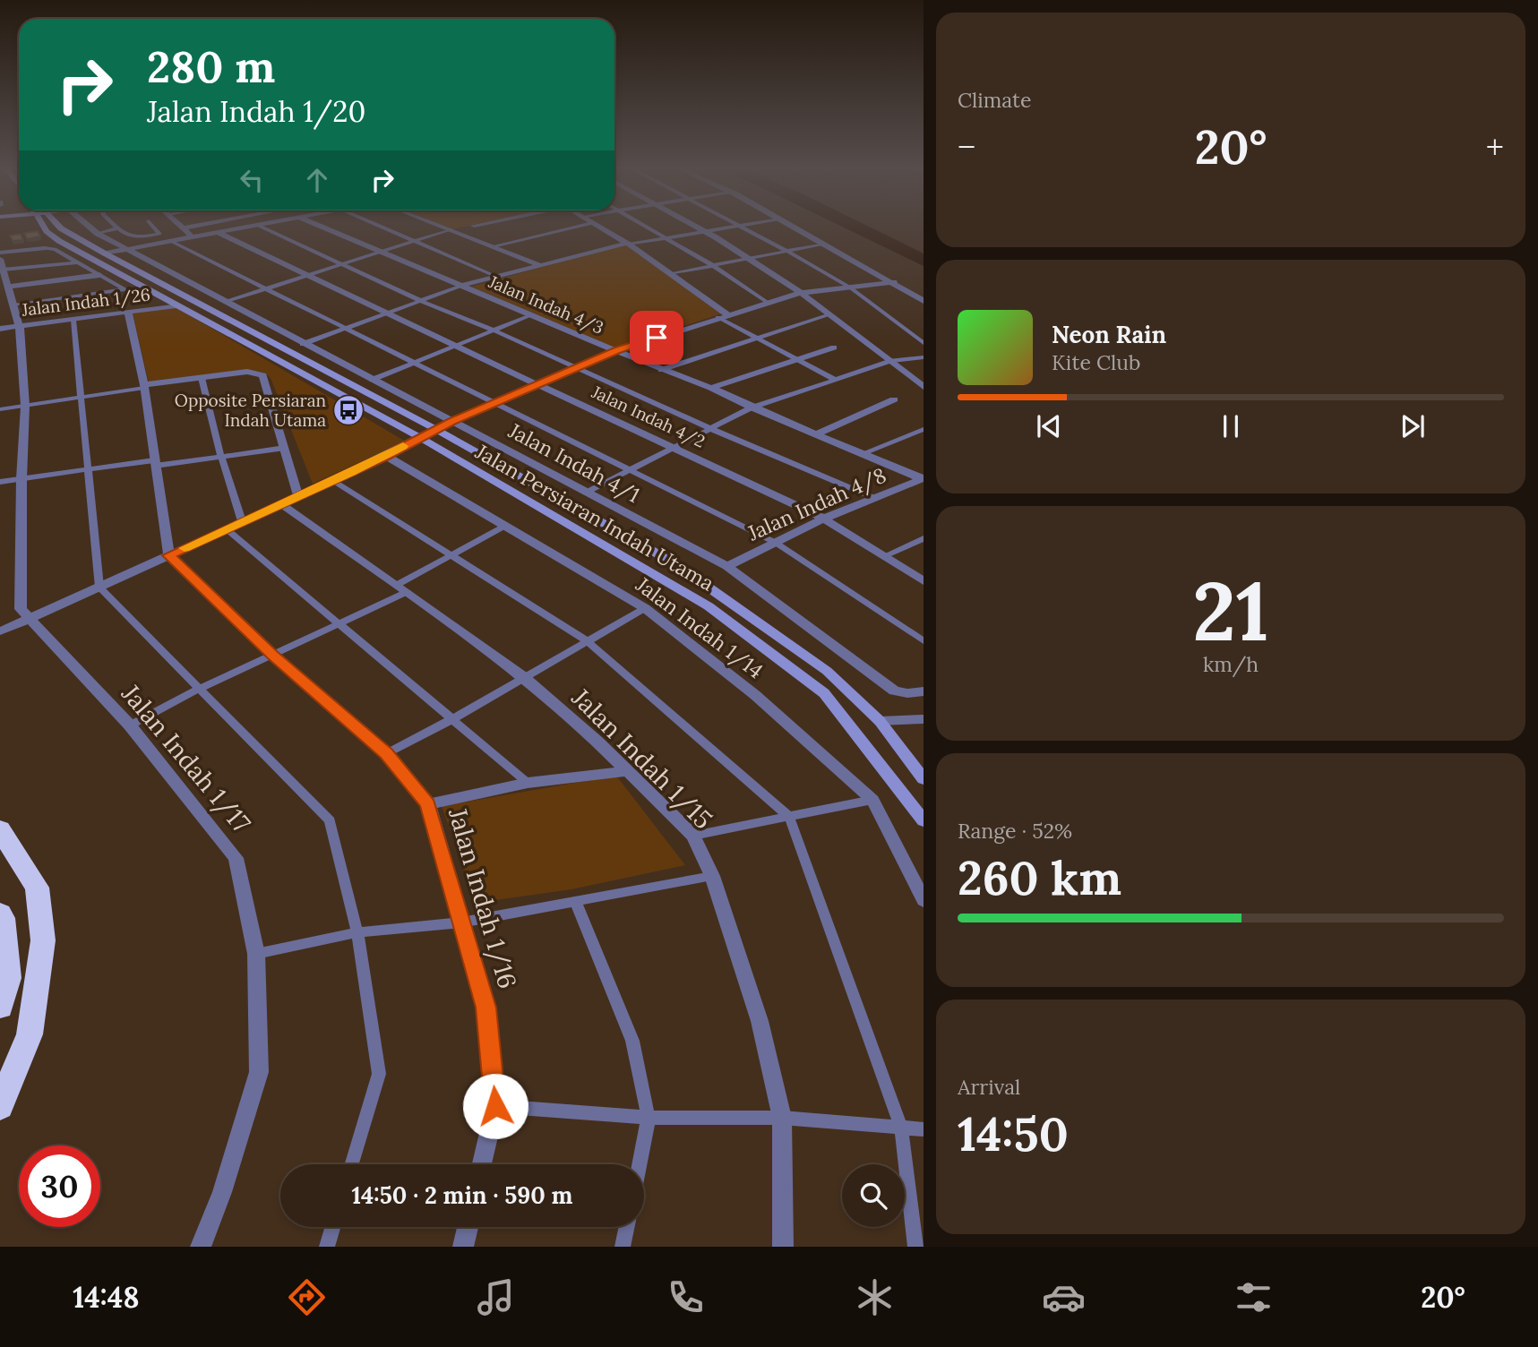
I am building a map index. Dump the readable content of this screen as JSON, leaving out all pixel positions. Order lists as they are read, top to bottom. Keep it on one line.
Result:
{"streets":{"main road":["Jalan Persiaran Indah Utama"],"street":["Jalan Indah 1/26","Jalan Indah 4/3","Jalan Indah 4/2","Jalan Indah 4/1","Jalan Indah 4/8","Jalan Indah 1/14","Jalan Indah 1/17","Jalan Indah 1/15","Jalan Indah 1/16"]},"crossings":[["Jalan Indah 1/26","Jalan Persiaran Indah Utama"],["Jalan Indah 4/3","Jalan Indah 4/8"],["Jalan Indah 4/2","Jalan Indah 4/8"],["Jalan Indah 4/1","Jalan Indah 4/8"]],"places":{"bus stop":["Opposite Persiaran Indah Utama"]},"page":{"tile":["Climate",["21","km/h"],["Range · 52%","260 km"],["Arrival","14:50"]],"turn":["280 m","Jalan Indah 1/20"],"heat":["−","20°","+"],"song":["Neon Rain","Kite Club"],"limit":"30","trip":"14:50 · 2 min · 590 m","tabs":["14:48","20°"]}}
